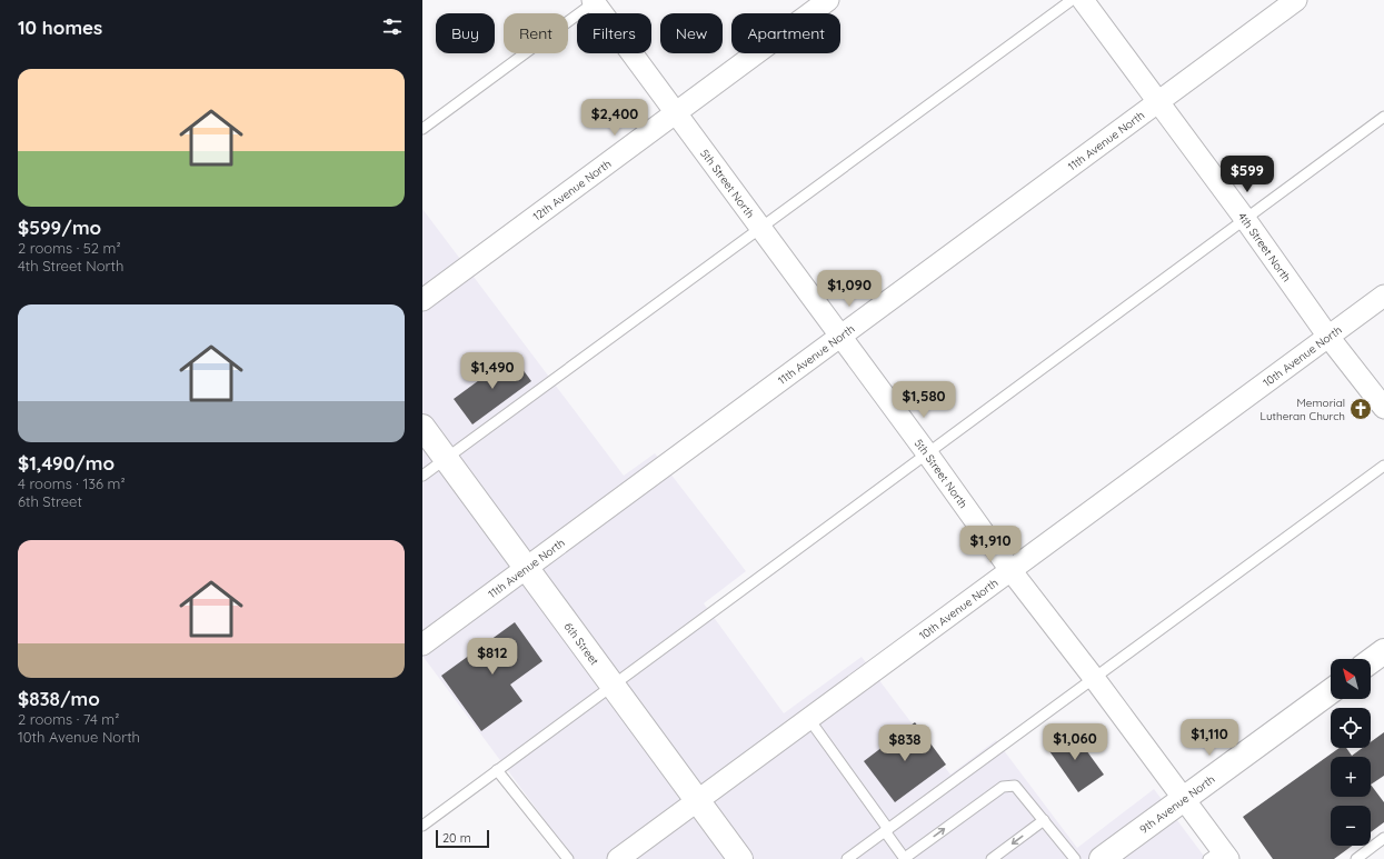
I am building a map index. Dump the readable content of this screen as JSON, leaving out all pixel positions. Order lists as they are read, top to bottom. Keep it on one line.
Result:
{"streets":{"main road":["6th Street","9th Avenue North"],"street":["11th Avenue North","5th Street North","12th Avenue North","4th Street North","10th Avenue North"]},"crossings":[["11th Avenue North","5th Street North"],["11th Avenue North","4th Street North"],["11th Avenue North","6th Street"],["5th Street North","12th Avenue North"],["5th Street North","10th Avenue North"],["5th Street North","9th Avenue North"],["4th Street North","10th Avenue North"],["10th Avenue North","6th Street"]],"places":{"church":["Memorial Lutheran Church"]},"scale_bar":"20 m","north":"top left","page":{"heading":"10 homes","chip":["Buy","Rent","Filters","New","Apartment"],"list":[{"name":"$599/mo","note":"2 rooms · 52 m² · 4th Street North"},{"name":"$1,490/mo","note":"4 rooms · 136 m² · 6th Street"},{"name":"$838/mo","note":"2 rooms · 74 m² · 10th Avenue North"}],"price":["$2,400","$599","$1,090","$1,490","$1,580","$1,910","$812","$1,110","$1,060","$838"],"map_buttons":["+","−"],"scale":"20 m"}}
